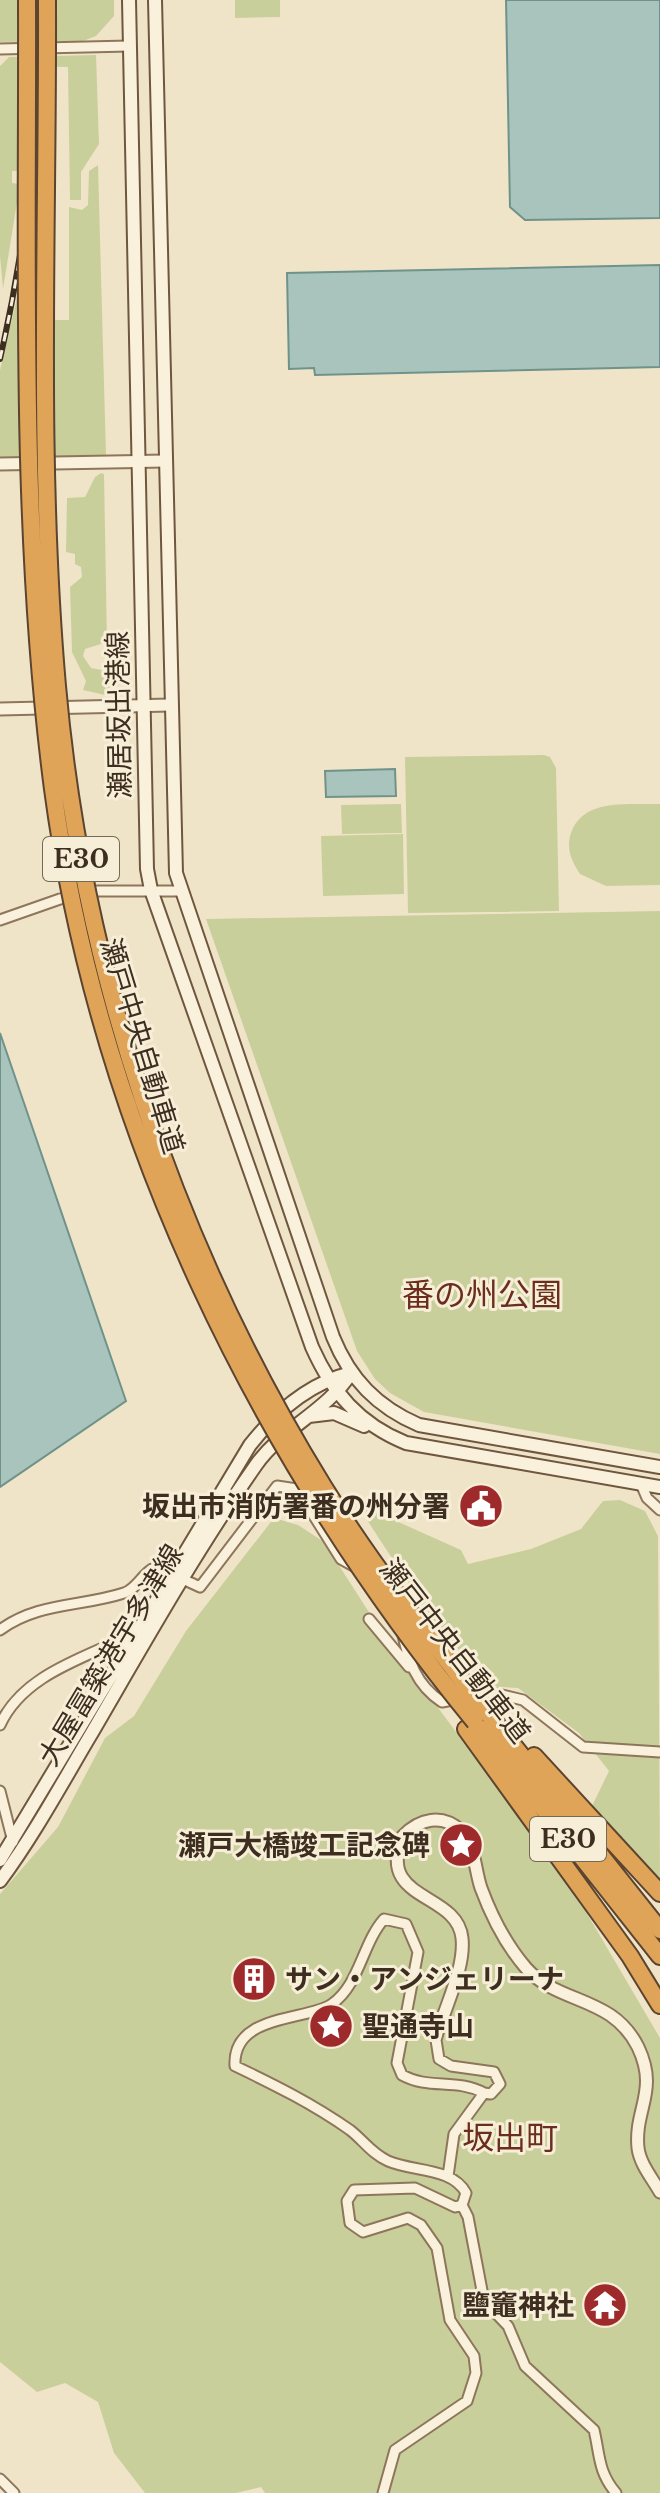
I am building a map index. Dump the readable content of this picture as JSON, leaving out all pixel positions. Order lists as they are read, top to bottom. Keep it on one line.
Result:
{"streets":{"highway":["E30","瀬戸中央自動車道"],"main road":["瀬居坂出港線","大屋冨築港宇多津線"]},"crossings":[["瀬居坂出港線","大屋冨築港宇多津線"]],"districts":["番の州公園","坂出町"],"places":{"public building":["坂出市消防署番の州分署"],"place":["瀬戸大橋竣工記念碑","聖通寺山"],"building":["サン・アンジェリーナ"],"temple":["鹽竈神社"]}}
